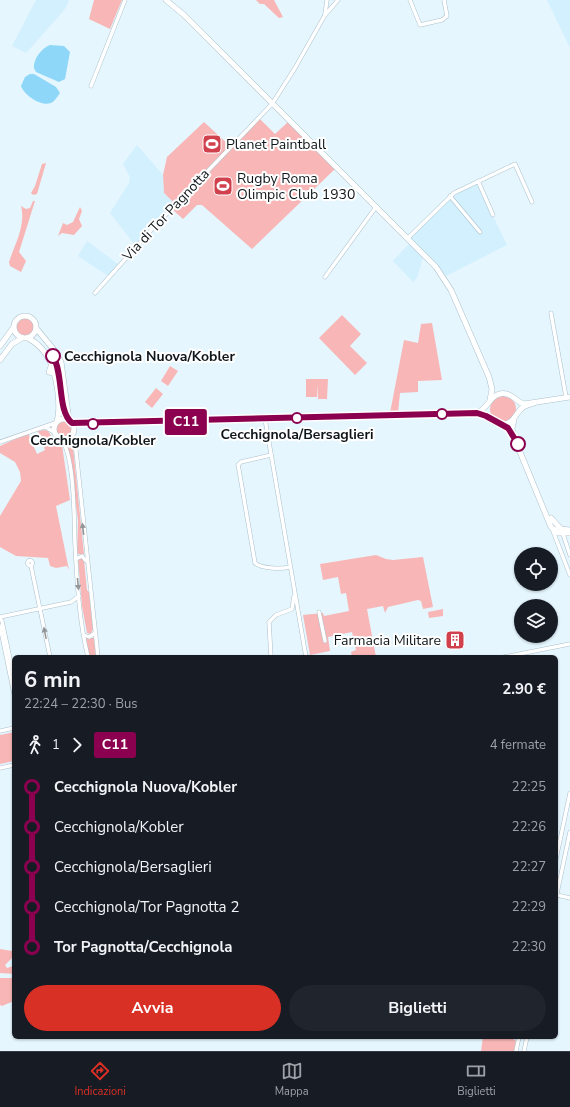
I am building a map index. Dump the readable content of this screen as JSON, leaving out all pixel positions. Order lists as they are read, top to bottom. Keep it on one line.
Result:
{"streets":{"street":["Via di Tor Pagnotta"]},"places":{"sports":["Planet Paintball","Rugby Roma Olimpic Club 1930"],"other":["Cecchignola Nuova/Kobler","Cecchignola/Bersaglieri","Cecchignola/Kobler"],"building":["Farmacia Militare"]},"lines":["bus line C11"],"page":{"on_map":"C11","heading":["6 min","22:24 – 22:30 · Bus","2.90 €"],"legs":["1","C11","4 fermate"],"list":[{"name":"Cecchignola Nuova/Kobler","value":"22:25"},{"name":"Cecchignola/Kobler","value":"22:26"},{"name":"Cecchignola/Bersaglieri","value":"22:27"},{"name":"Cecchignola/Tor Pagnotta 2","value":"22:29"},{"name":"Tor Pagnotta/Cecchignola","value":"22:30"}],"buttons":["Avvia","Biglietti"],"tabs":["Indicazioni","Mappa","Biglietti"]}}
